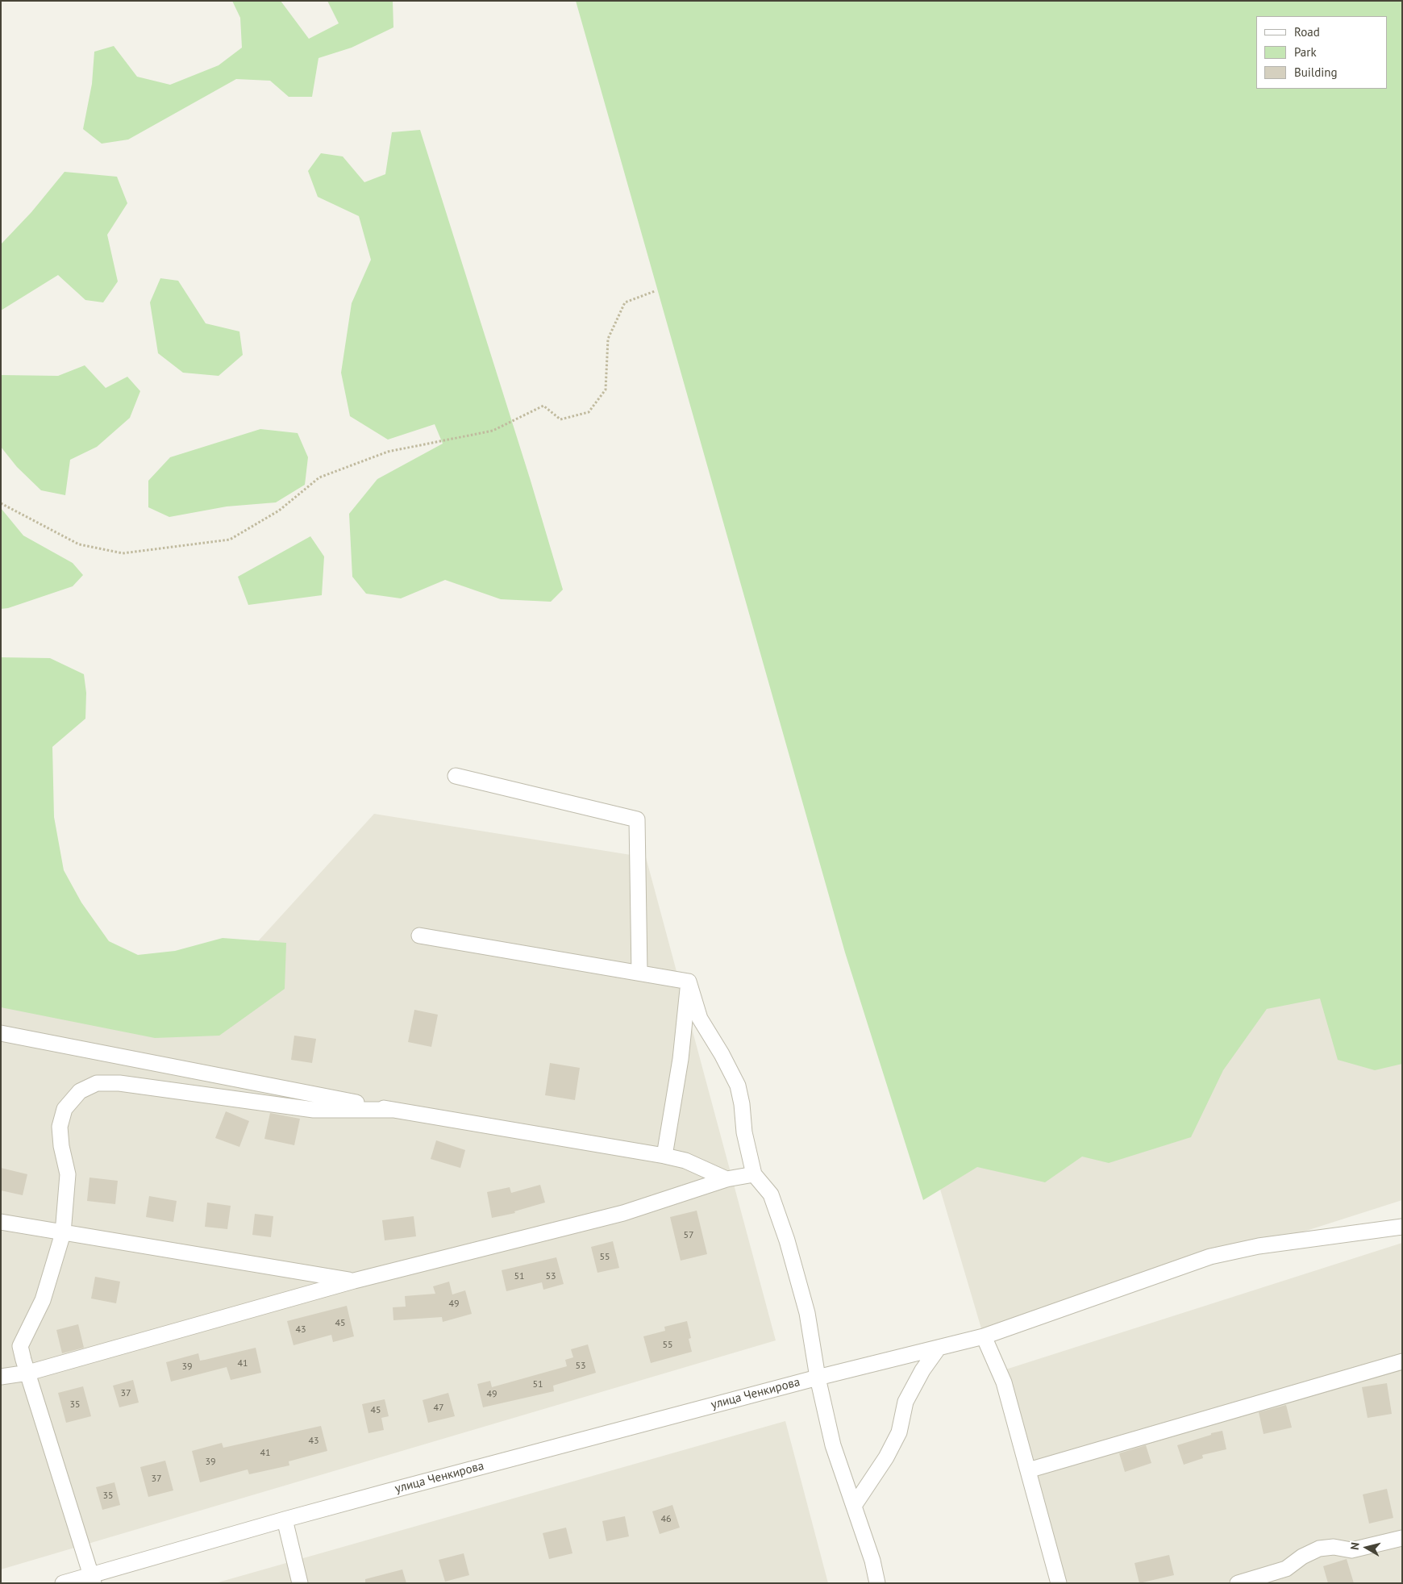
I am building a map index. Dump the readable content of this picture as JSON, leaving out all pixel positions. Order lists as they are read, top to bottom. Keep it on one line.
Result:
{"streets":{"street":["улица Ченкирова"]},"house_numbers":["57","55","51","53","49","45","43","55","41","53","39","51","37","49","35","47","45","43","41","39","37","35","46"],"legend":["Road","Park","Building"],"north":"left"}
